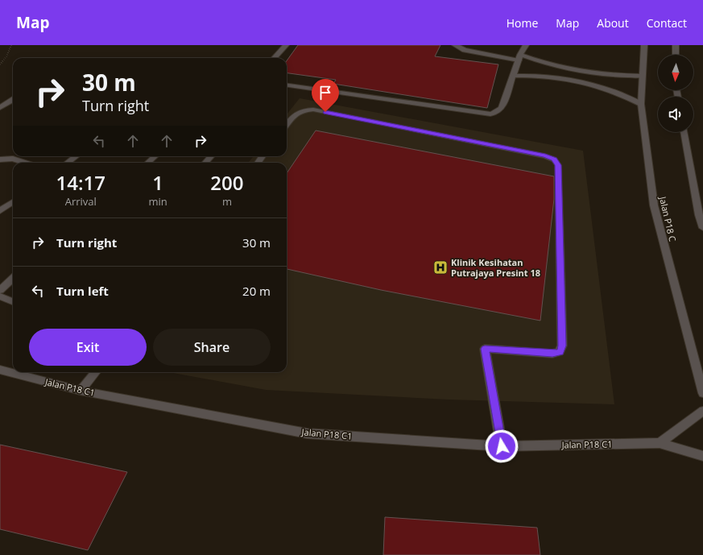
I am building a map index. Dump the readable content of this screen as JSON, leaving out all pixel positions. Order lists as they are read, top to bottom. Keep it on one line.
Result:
{"streets":{"street":["Jalan P18 C","Jalan P18 C1"]},"places":{"hospital":["Klinik Kesihatan Putrajaya Presint 18"]},"north":"bottom","page":{"header":"Map","nav":["Home","Map","About","Contact"],"turn":["30 m","Turn right"],"eta":["14:17","Arrival","1","min","200","m"],"list":[{"name":"Turn right","value":"30 m"},{"name":"Turn left","value":"20 m"}],"buttons":["Exit","Share"]}}
